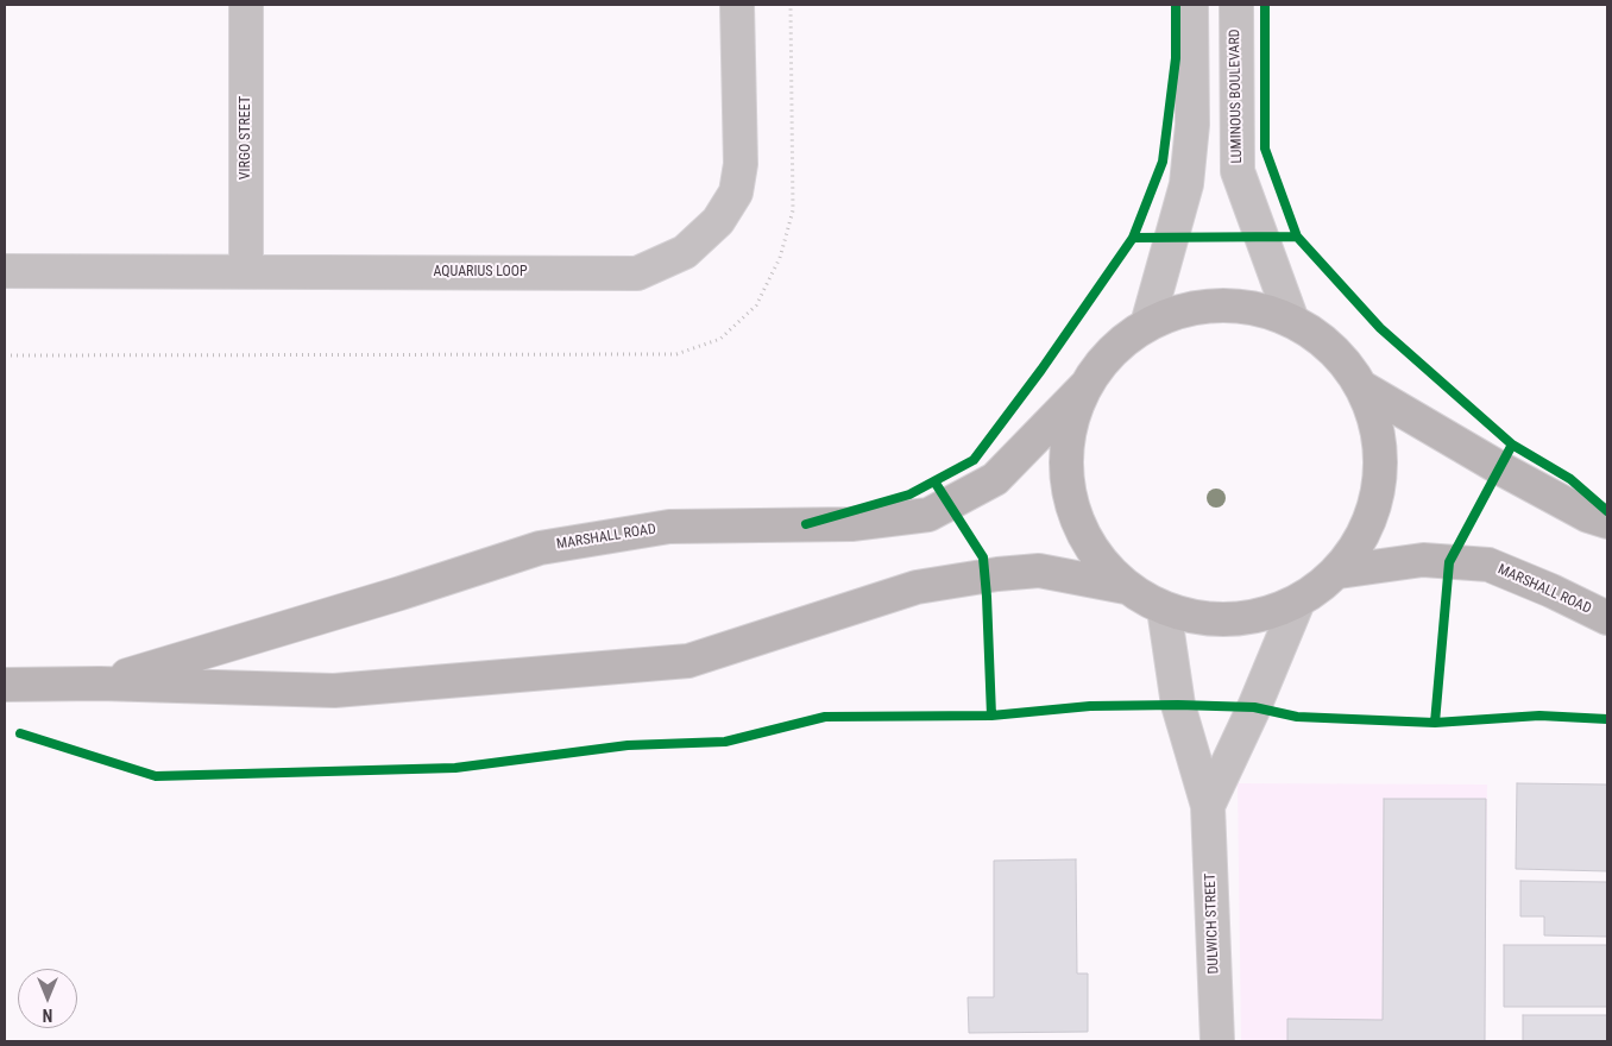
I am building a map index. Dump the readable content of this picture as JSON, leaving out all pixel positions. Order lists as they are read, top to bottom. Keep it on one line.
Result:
{"streets":{"main road":["MARSHALL ROAD"],"street":["LUMINOUS BOULEVARD","VIRGO STREET","AQUARIUS LOOP","DULWICH STREET"]},"crossings":[["LUMINOUS BOULEVARD","MARSHALL ROAD"],["VIRGO STREET","AQUARIUS LOOP"],["MARSHALL ROAD","DULWICH STREET"]],"north":"bottom"}
